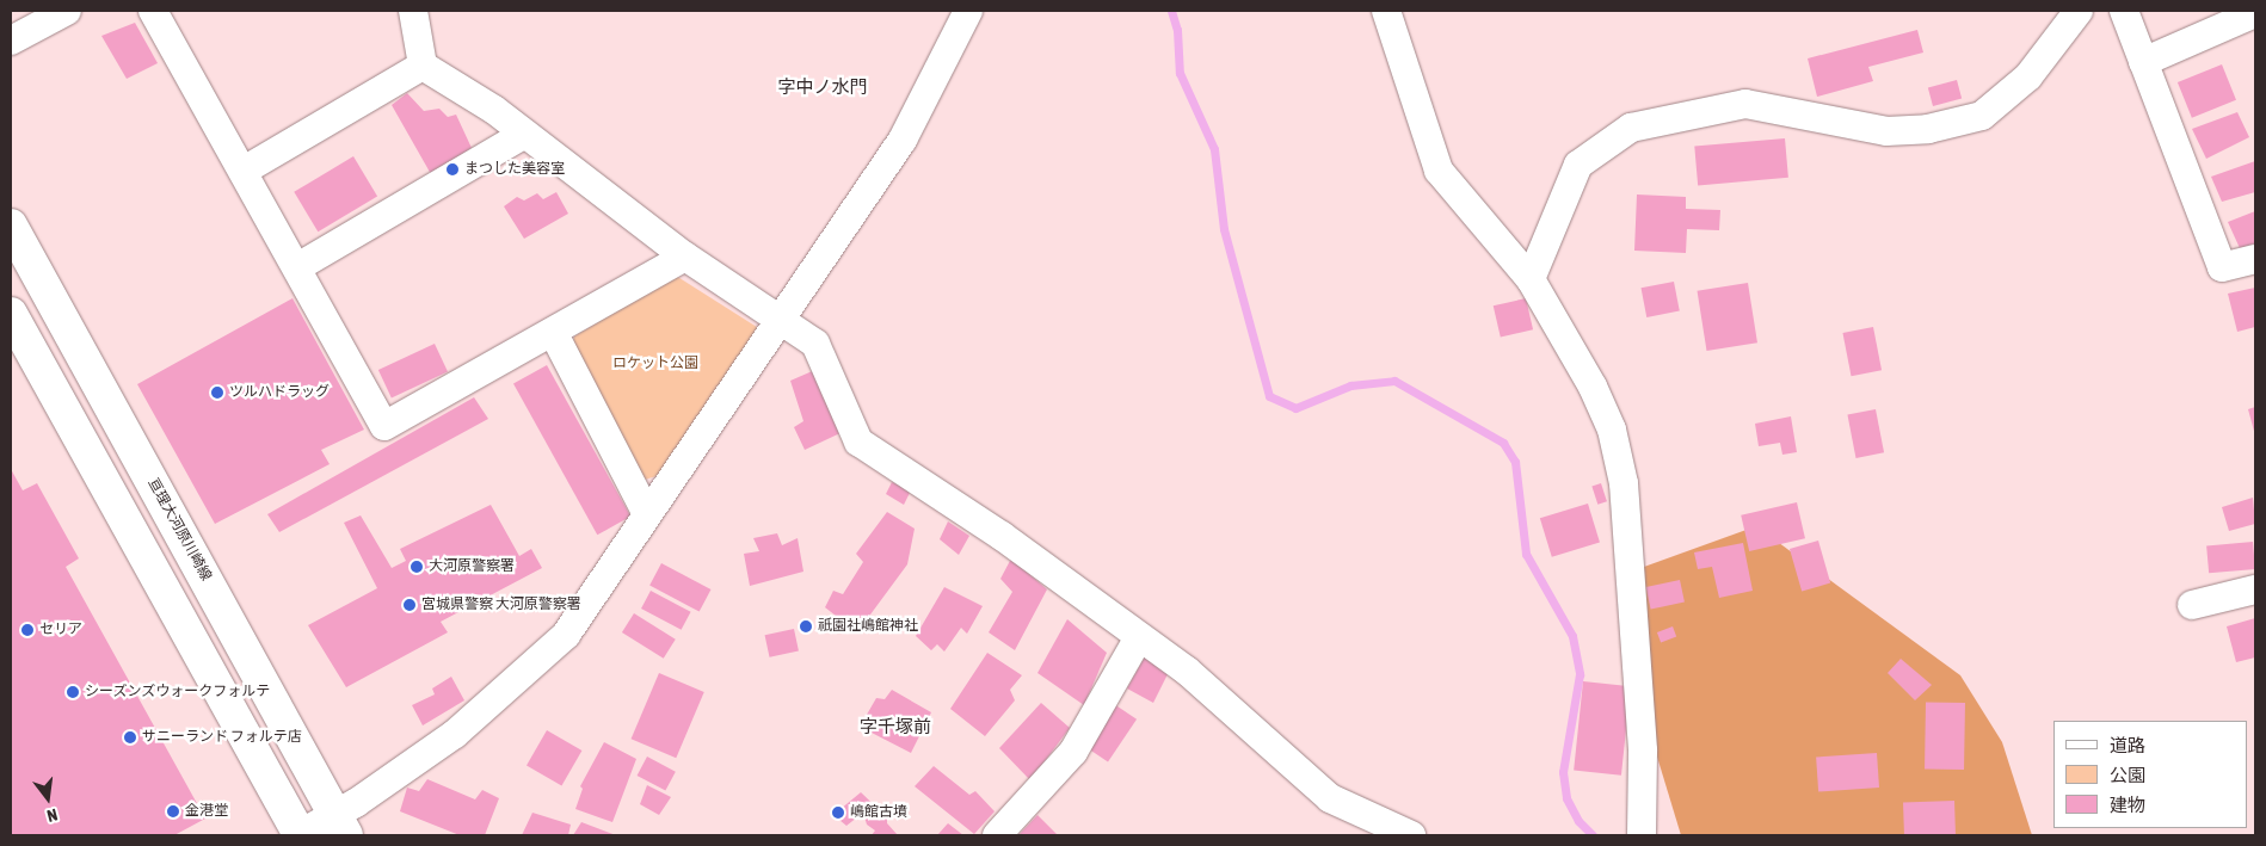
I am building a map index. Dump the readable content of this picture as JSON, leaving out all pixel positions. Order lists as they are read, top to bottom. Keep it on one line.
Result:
{"streets":{"main road":["亘理大河原川崎線"]},"districts":["字中ノ水門","字千塚前"],"parks":["ロケット公園"],"places":["まつした美容室","ツルハドラッグ","大河原警察署","宮城県警察 大河原警察署","祇園社嶋館神社","セリア","シーズンズウォークフォルテ","サニーランド フォルテ店","金港堂","嶋館古墳"],"legend":["道路","公園","建物"],"north":"bottom"}
